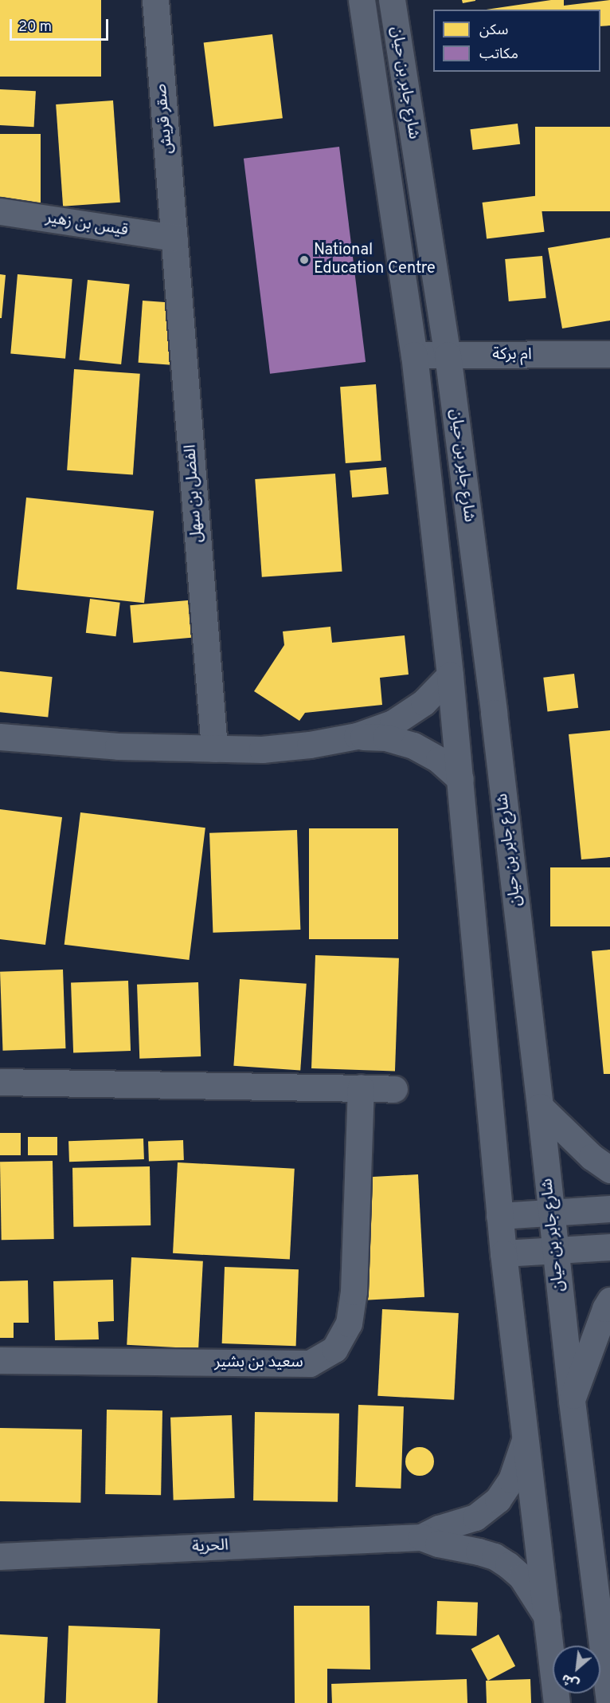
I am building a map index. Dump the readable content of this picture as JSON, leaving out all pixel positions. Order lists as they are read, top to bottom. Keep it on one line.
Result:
{"streets":{"street":["شارع جابر بن حيان","صقر قريش","قيس بن زهير","ام بركة","الفضل بن سهل","سعيد بن بشير","الحرية"]},"crossings":[["شارع جابر بن حيان","ام بركة"],["شارع جابر بن حيان","الحرية"],["صقر قريش","قيس بن زهير"],["صقر قريش","الفضل بن سهل"],["قيس بن زهير","الفضل بن سهل"]],"places":["National Education Centre"],"legend":["سكن","مكاتب"],"scale_bar":"20 m","north":"bottom left"}
